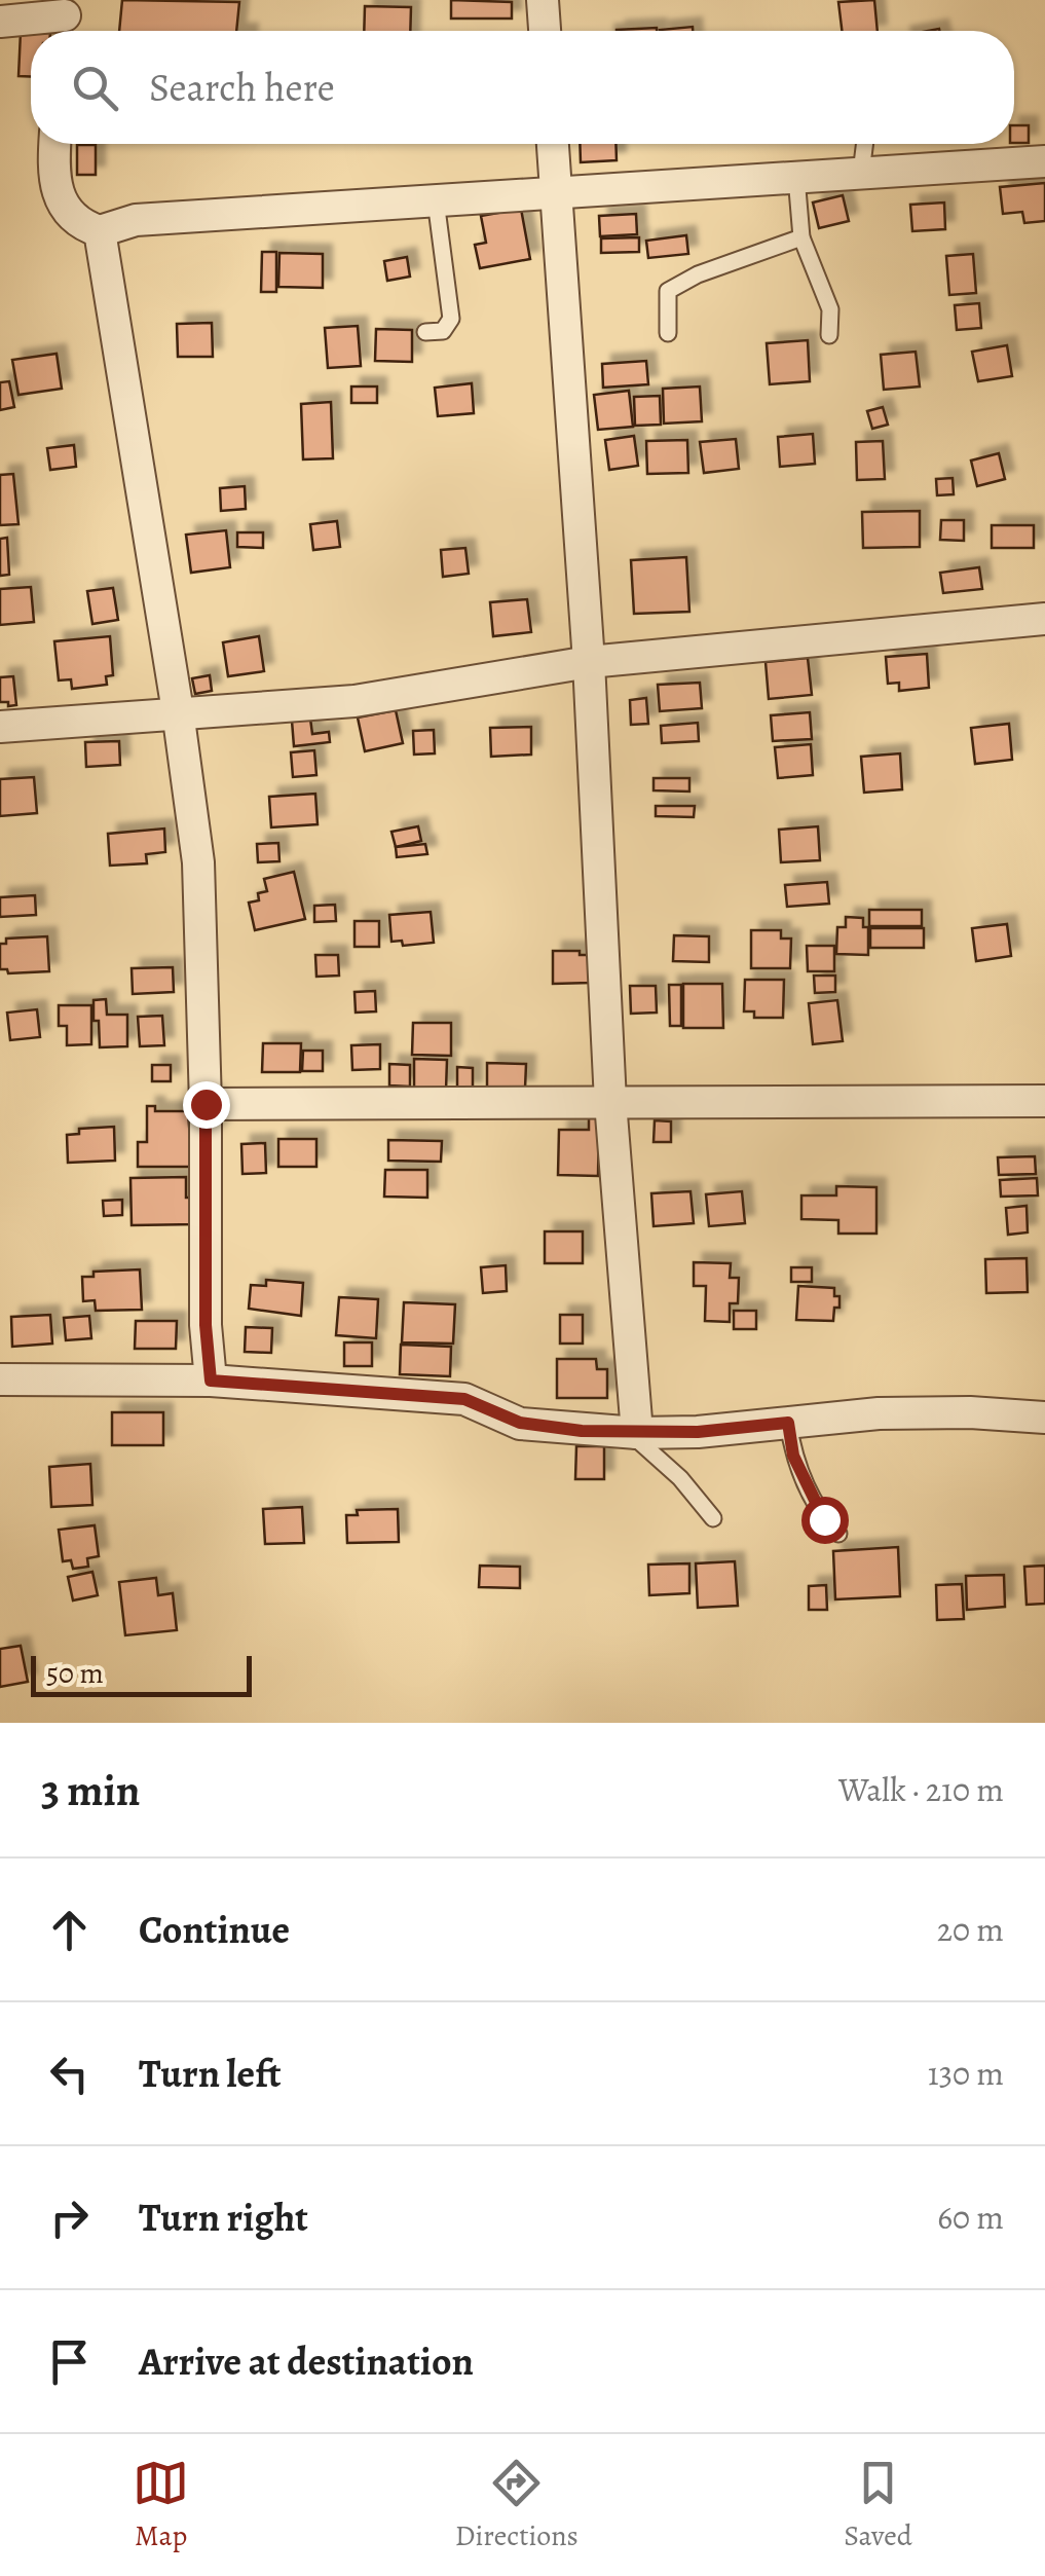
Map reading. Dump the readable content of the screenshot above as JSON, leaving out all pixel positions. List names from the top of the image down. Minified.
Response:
{"scale_bar":"50 m","page":{"search":"Search here","scale":"50 m","heading":["3 min","Walk · 210 m"],"list":[["Continue","20 m"],["Turn left","130 m"],["Turn right","60 m"],"Arrive at destination"],"nav":["Map","Directions","Saved"]}}
